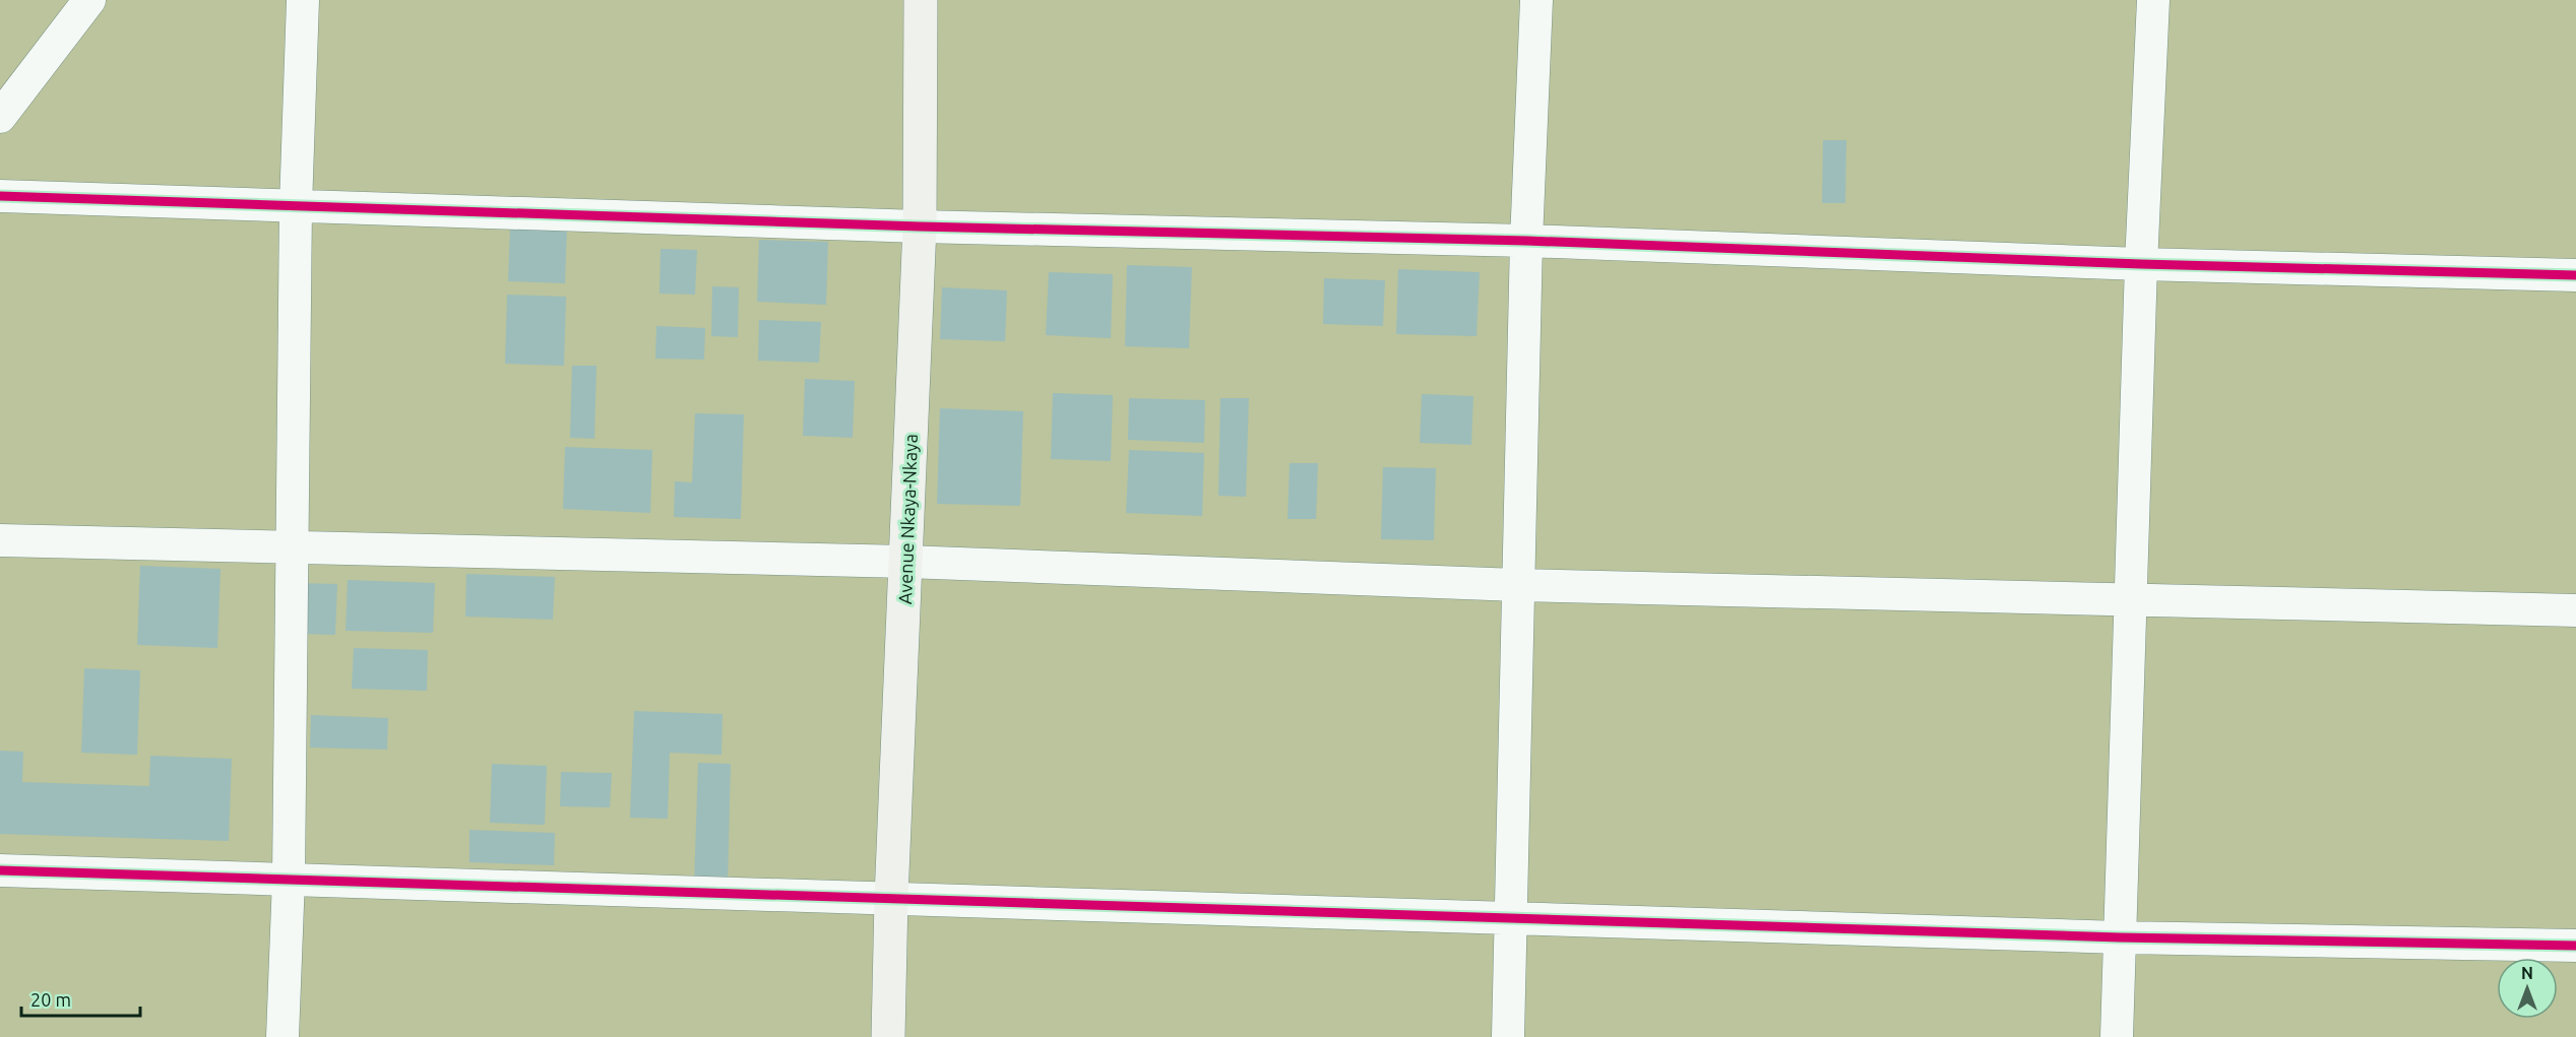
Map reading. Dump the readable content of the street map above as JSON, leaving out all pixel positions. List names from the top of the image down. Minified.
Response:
{"streets":{"street":["Avenue Nkaya-Nkaya"]},"scale_bar":"20 m","north":"top"}
